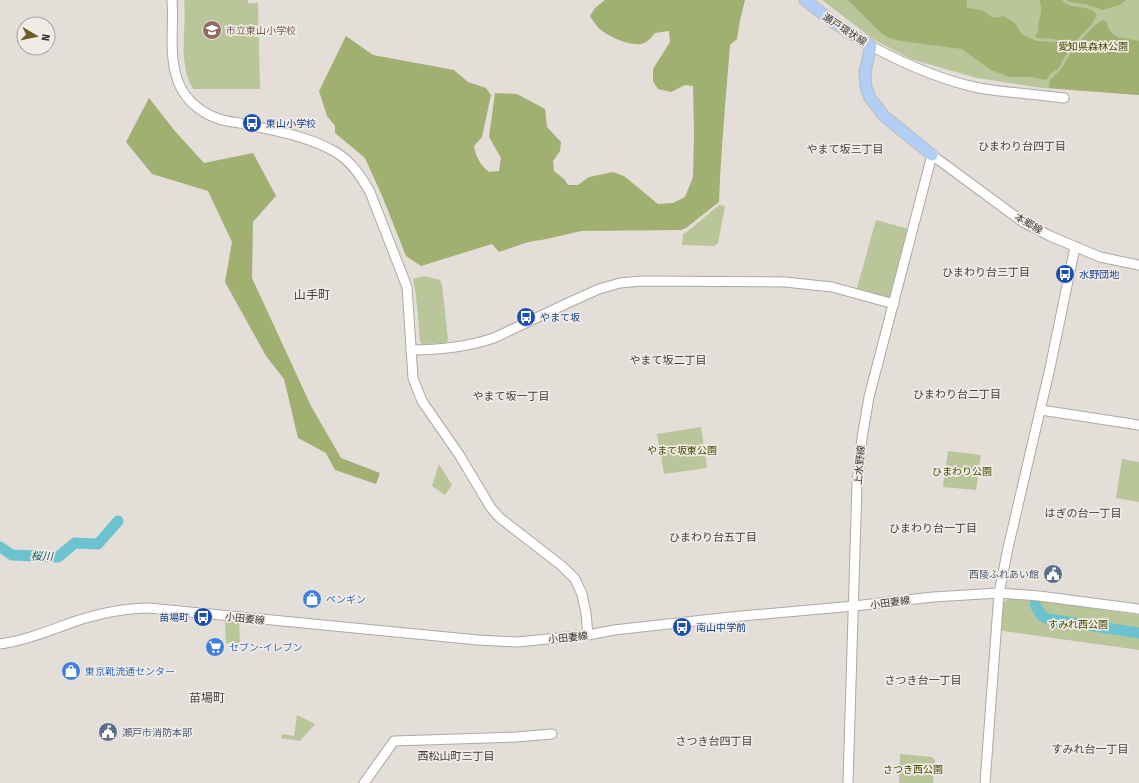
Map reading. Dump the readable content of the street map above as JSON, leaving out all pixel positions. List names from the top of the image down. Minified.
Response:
{"streets":{"main road":["瀬戸環状線"],"street":["本郷線","上水野線","小田妻線"]},"crossings":[["瀬戸環状線","本郷線"],["瀬戸環状線","上水野線"],["本郷線","上水野線"],["上水野線","小田妻線"]],"districts":["ひまわり台四丁目","やまて坂三丁目","ひまわり台三丁目","山手町","やまて坂二丁目","ひまわり台二丁目","やまて坂一丁目","はぎの台一丁目","ひまわり台一丁目","ひまわり台五丁目","さつき台一丁目","苗場町","さつき台四丁目","すみれ台一丁目","西松山町三丁目"],"water":["桜川"],"parks":["愛知県森林公園","やまて坂東公園","ひまわり公園","すみれ西公園","さつき西公園"],"places":{"school or university":["市立東山小学校"],"bus stop":["東山小学校","水野団地","やまて坂","苗場町","南山中学前"],"public building":["西陵ふれあい館","瀬戸市消防本部"],"shop":["ペンギン","東京靴流通センター"],"supermarket":["セブン-イレブン"]},"north":"right"}
